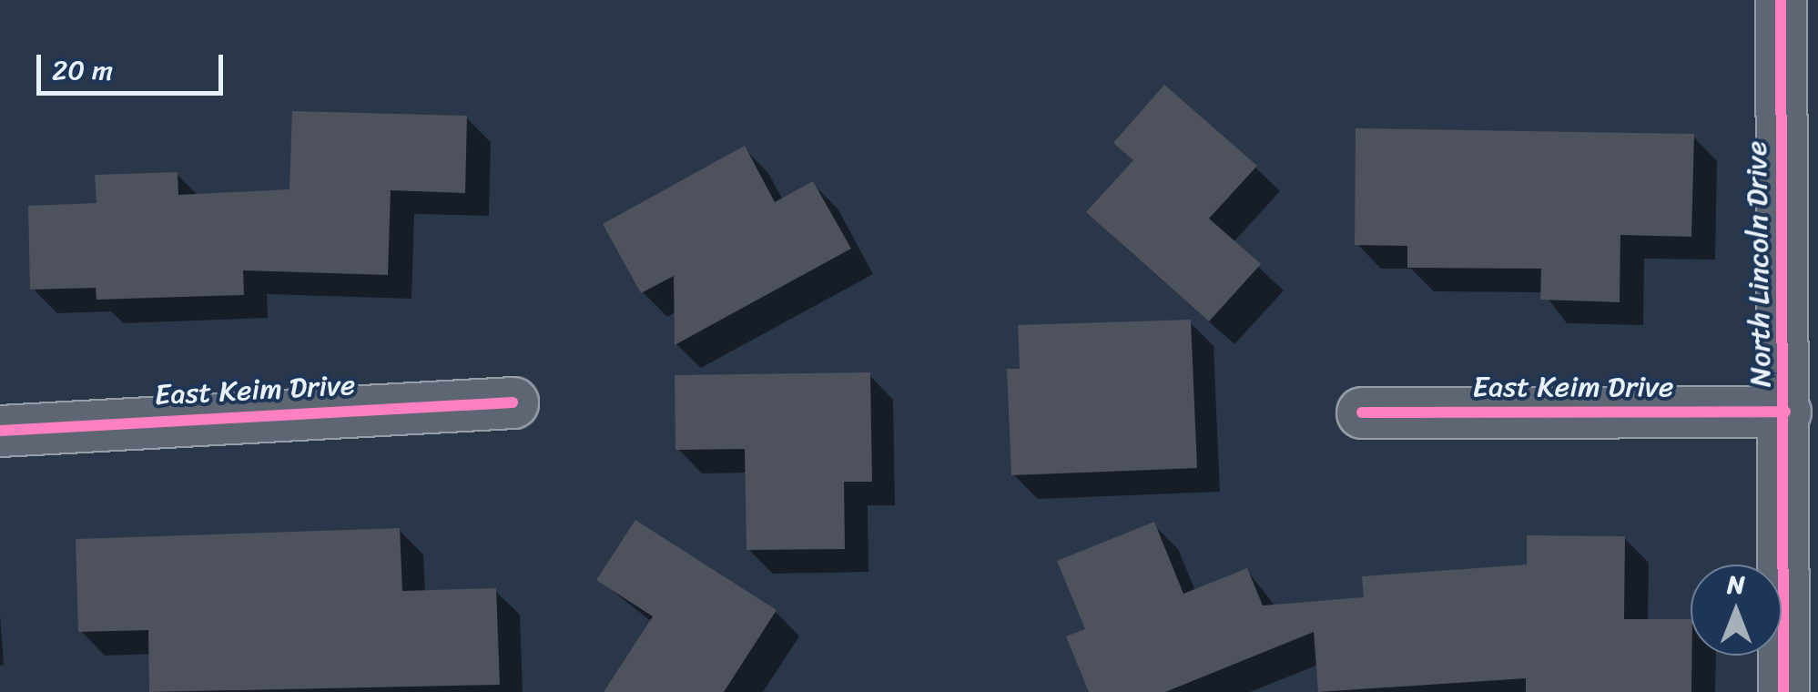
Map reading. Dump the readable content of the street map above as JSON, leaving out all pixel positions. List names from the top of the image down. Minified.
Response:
{"streets":{"street":["North Lincoln Drive","East Keim Drive"]},"crossings":[["North Lincoln Drive","East Keim Drive"]],"scale_bar":"20 m","north":"top"}
